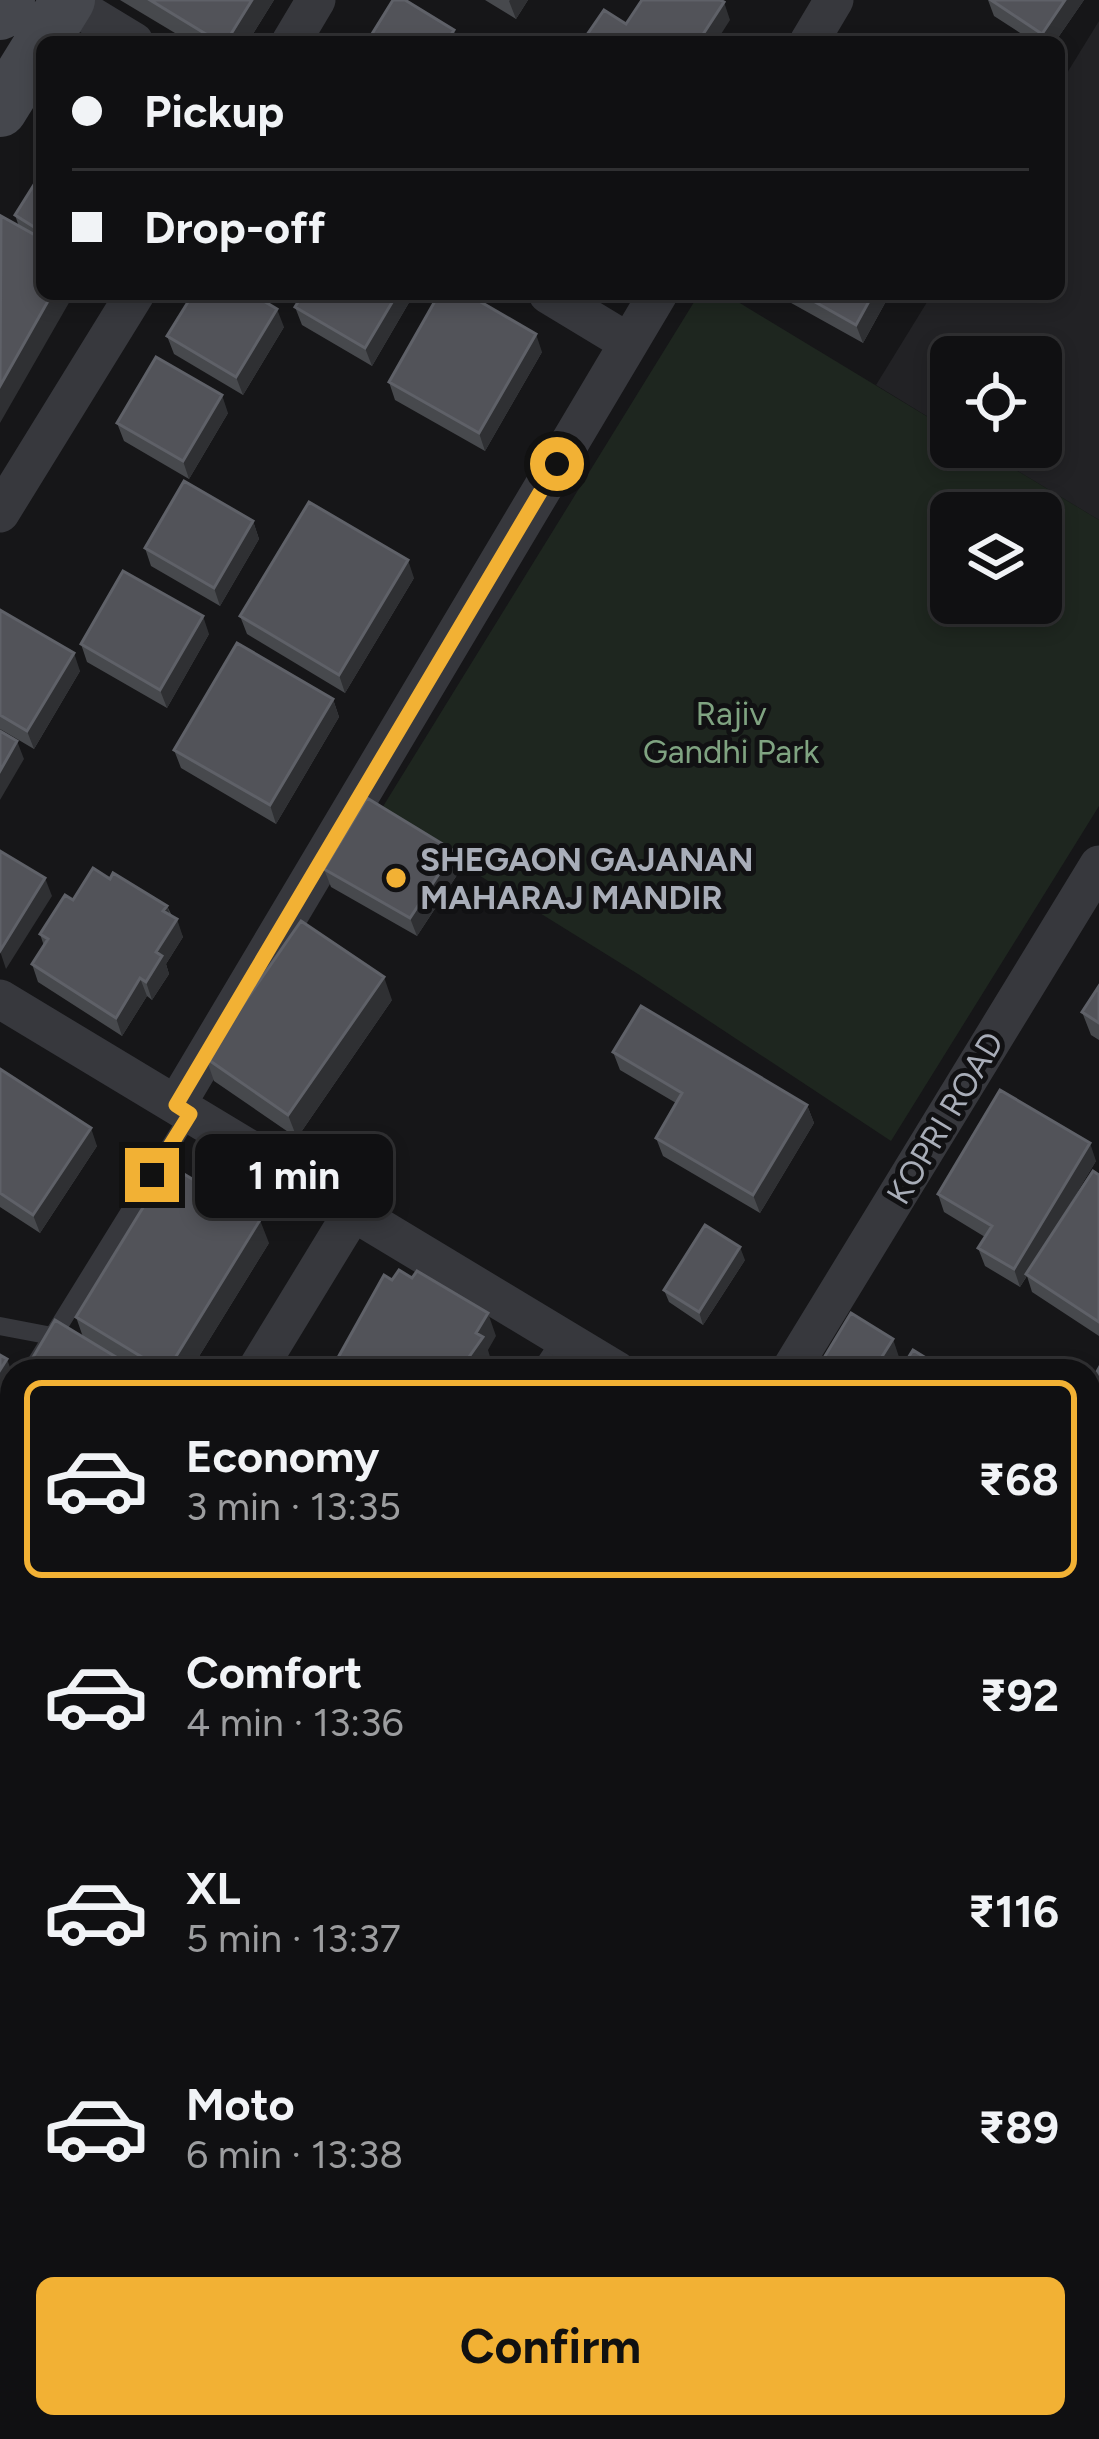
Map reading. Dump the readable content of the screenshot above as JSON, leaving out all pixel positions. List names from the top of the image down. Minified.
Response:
{"streets":{"street":["KOPRI ROAD"]},"parks":["Rajiv Gandhi Park"],"places":["SHEGAON GAJANAN MAHARAJ MANDIR"],"page":{"banner":["Pickup","Drop-off"],"bubble":"1 min","list":[{"name":"Economy","note":"3 min · 13:35","value":"₹68"},{"name":"Comfort","note":"4 min · 13:36","value":"₹92"},{"name":"XL","note":"5 min · 13:37","value":"₹116"},{"name":"Moto","note":"6 min · 13:38","value":"₹89"}],"buttons":"Confirm"}}
